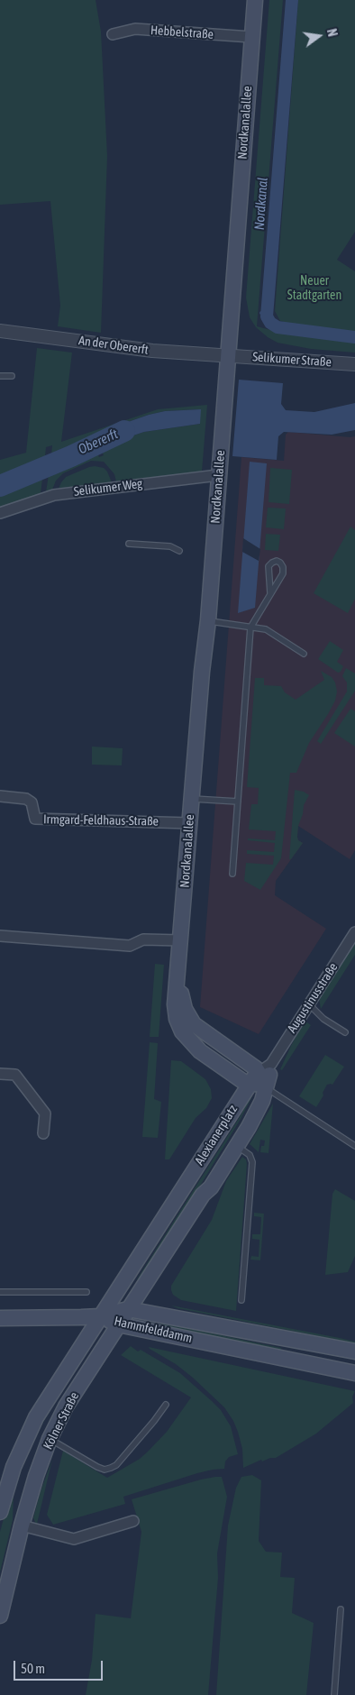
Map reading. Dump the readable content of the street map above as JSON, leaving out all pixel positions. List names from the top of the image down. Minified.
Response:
{"streets":{"main road":["Nordkanalallee","Alexianerplatz","Hammfelddamm","Kölner Straße"],"street":["Hebbelstraße","An der Obererft","Selikumer Straße","Selikumer Weg","Irmgard-Feldhaus-Straße","Augustinusstraße"]},"crossings":[["Hebbelstraße","Nordkanalallee"],["Nordkanalallee","An der Obererft"],["Nordkanalallee","Selikumer Straße"],["Nordkanalallee","Selikumer Weg"],["Nordkanalallee","Irmgard-Feldhaus-Straße"],["Nordkanalallee","Augustinusstraße"],["Nordkanalallee","Alexianerplatz"],["An der Obererft","Selikumer Straße"],["Augustinusstraße","Alexianerplatz"],["Alexianerplatz","Hammfelddamm"],["Alexianerplatz","Kölner Straße"],["Hammfelddamm","Kölner Straße"]],"water":["Nordkanal","Obererft"],"parks":["Neuer Stadtgarten"],"scale_bar":"50 m","north":"right"}
